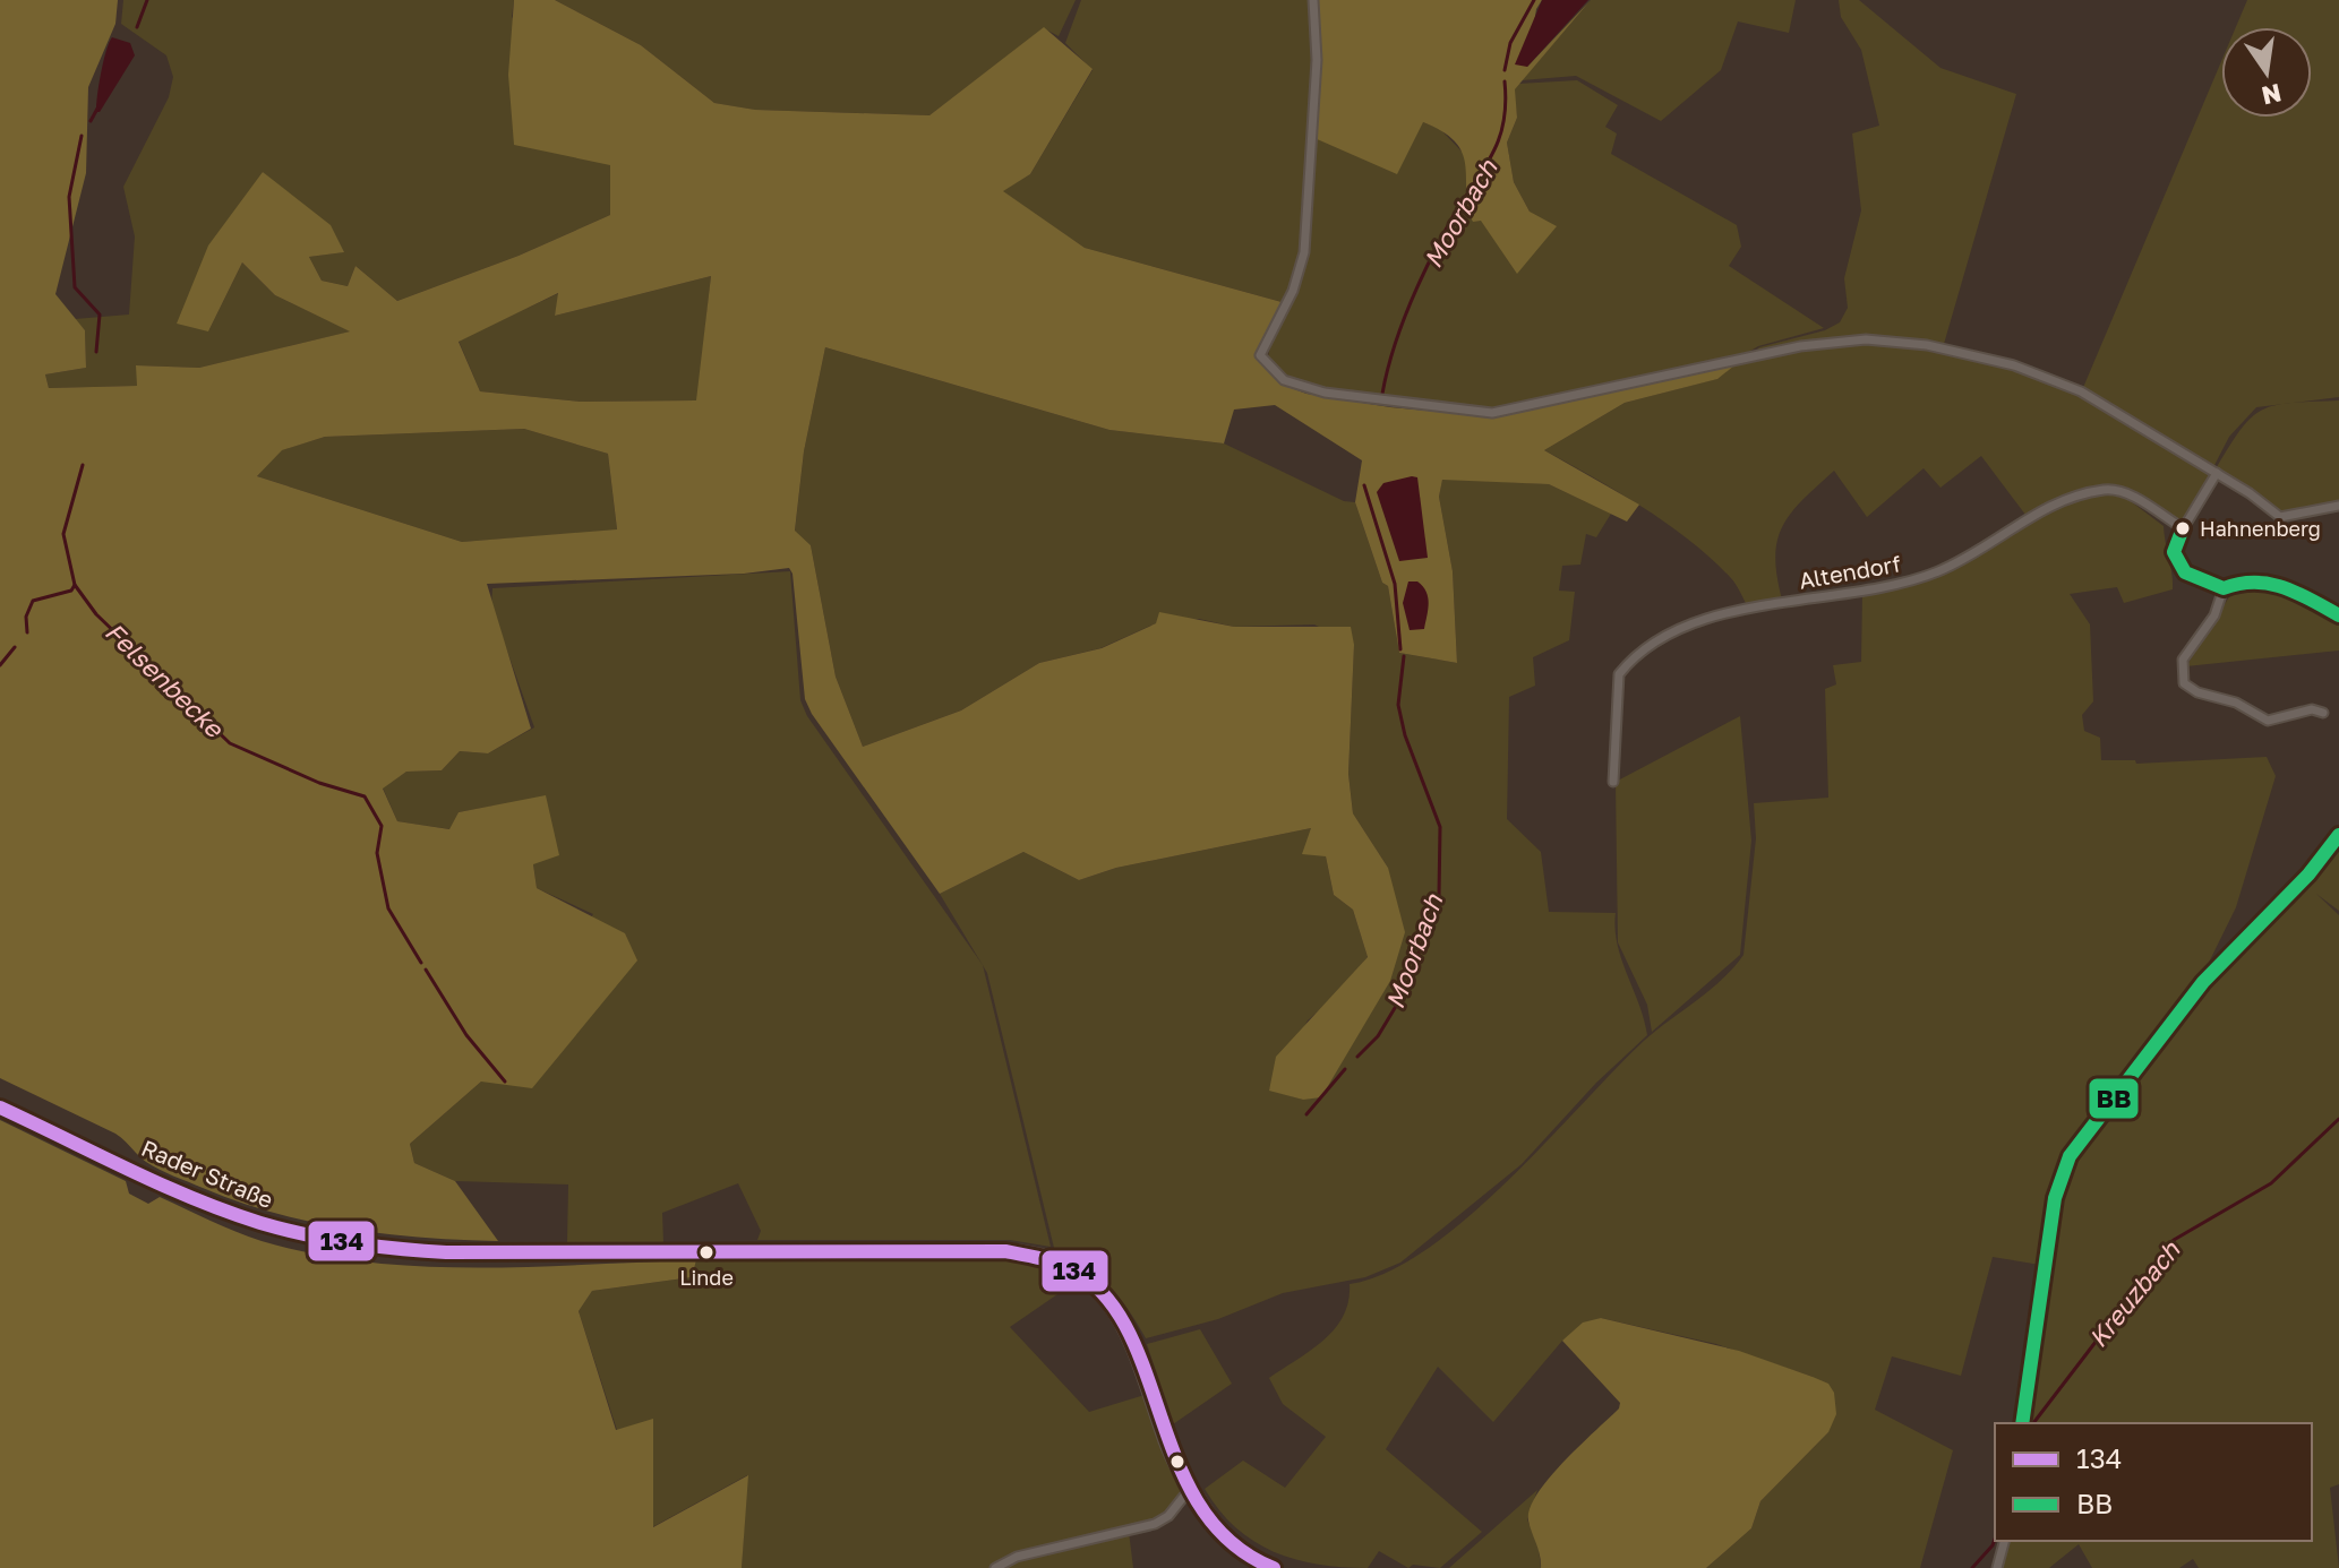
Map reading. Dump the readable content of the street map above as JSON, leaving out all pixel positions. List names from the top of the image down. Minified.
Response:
{"streets":{"main road":["Rader Straße"],"street":["Altendorf"]},"water":["Moorbach","Felsenbecke","Kreuzbach"],"places":["Hahnenberg","Linde"],"lines":["transit line BB","transit line 134"],"legend":["134","BB"],"north":"bottom"}
